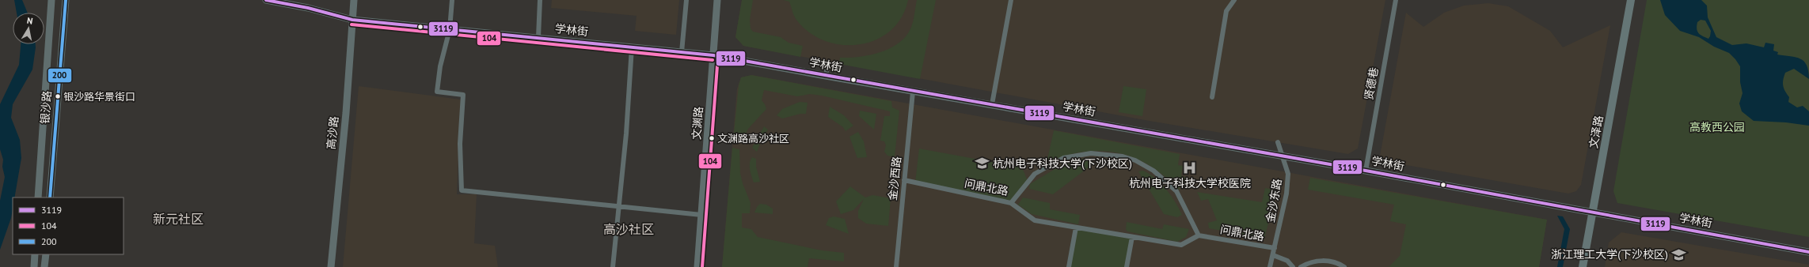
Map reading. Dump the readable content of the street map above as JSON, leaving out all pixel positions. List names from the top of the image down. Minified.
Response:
{"streets":{"main road":["学林街","银沙路","文渊路","文泽路","高沙路"],"street":["贤德巷","金沙西路","问鼎北路","金沙东路"]},"crossings":[["学林街","贤德巷"],["学林街","文渊路"],["学林街","文泽路"],["学林街","高沙路"],["学林街","金沙西路"],["学林街","金沙东路"],["金沙西路","问鼎北路"],["问鼎北路","金沙东路"]],"districts":["新元社区","高沙社区"],"parks":["高教西公园"],"places":{"other":["银沙路华景街口","文渊路高沙社区"],"school or university":["杭州电子科技大学(下沙校区)","浙江理工大学(下沙校区)"],"hospital":["杭州电子科技大学校医院"]},"lines":["transit line 3119","transit line 200","transit line 104"],"legend":["3119","104","200"],"north":"top"}
